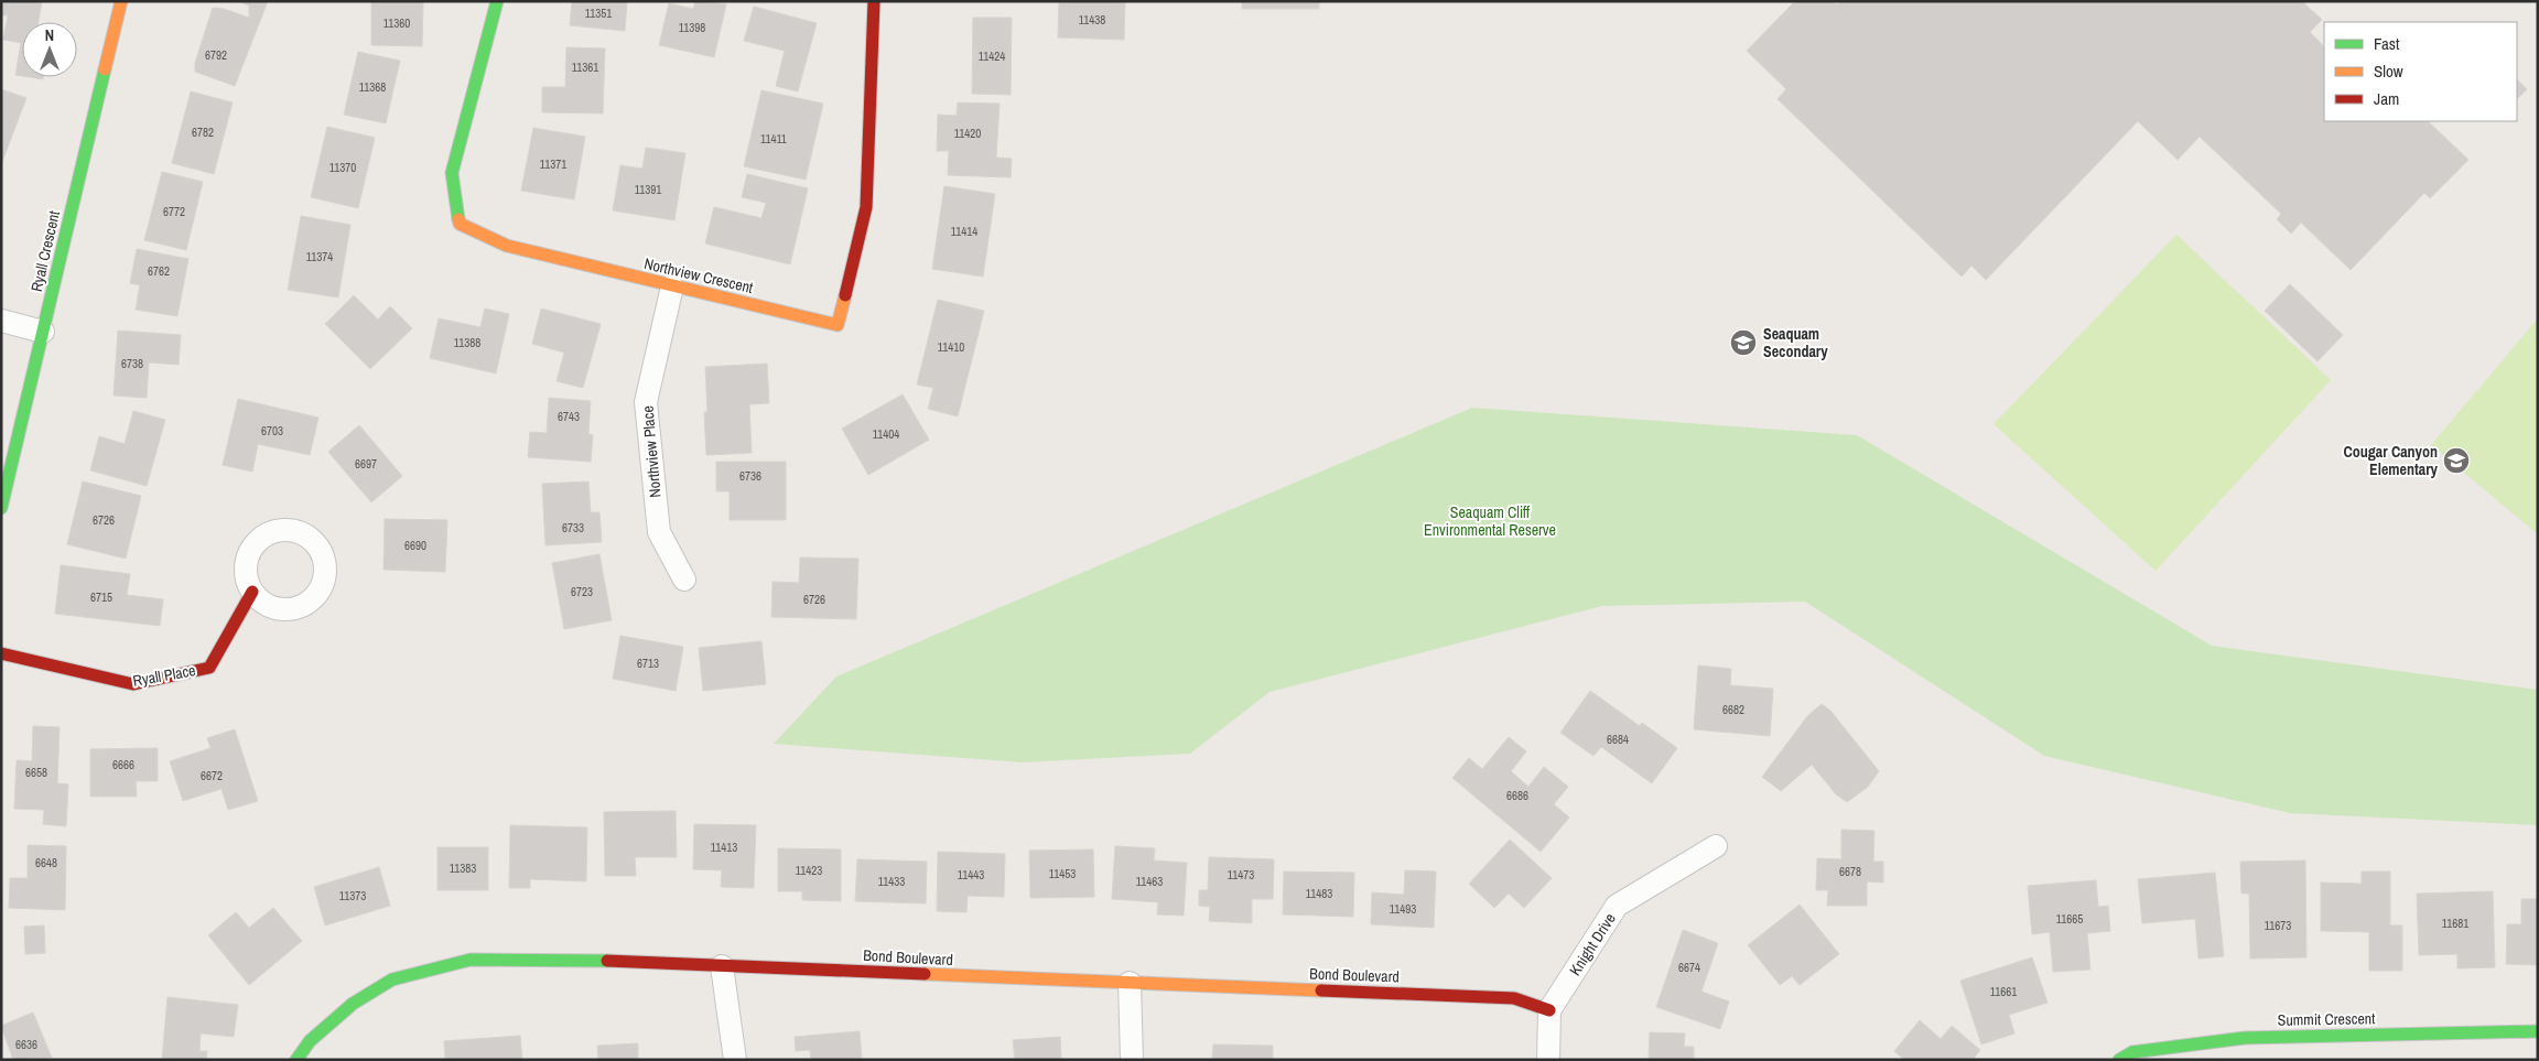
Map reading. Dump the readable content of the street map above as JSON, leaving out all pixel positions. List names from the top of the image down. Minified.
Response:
{"streets":{"street":["Ryall Crescent","Northview Crescent","Northview Place","Ryall Place","Knight Drive","Bond Boulevard","Summit Crescent"]},"crossings":[["Northview Crescent","Northview Place"],["Knight Drive","Bond Boulevard"]],"parks":["Seaquam Cliff Environmental Reserve"],"places":{"school or university":["Seaquam Secondary","Cougar Canyon Elementary"]},"house_numbers":["11351","11438","11360","11398","6792","11424","11361","11368","6782","11420","11411","11371","11370","11391","6772","11414","11374","6762","11388","11410","6738","6743","6703","11404","6697","6736","6726","6733","6690","6723","6715","6726","6713","6682","6684","6666","6658","6672","6686","11413","6648","11383","11423","6678","11453","11443","11473","11433","11463","11483","11373","11493","11665","11681","11673","6674","11661","6636"],"legend":["Fast","Slow","Jam"],"north":"top"}
